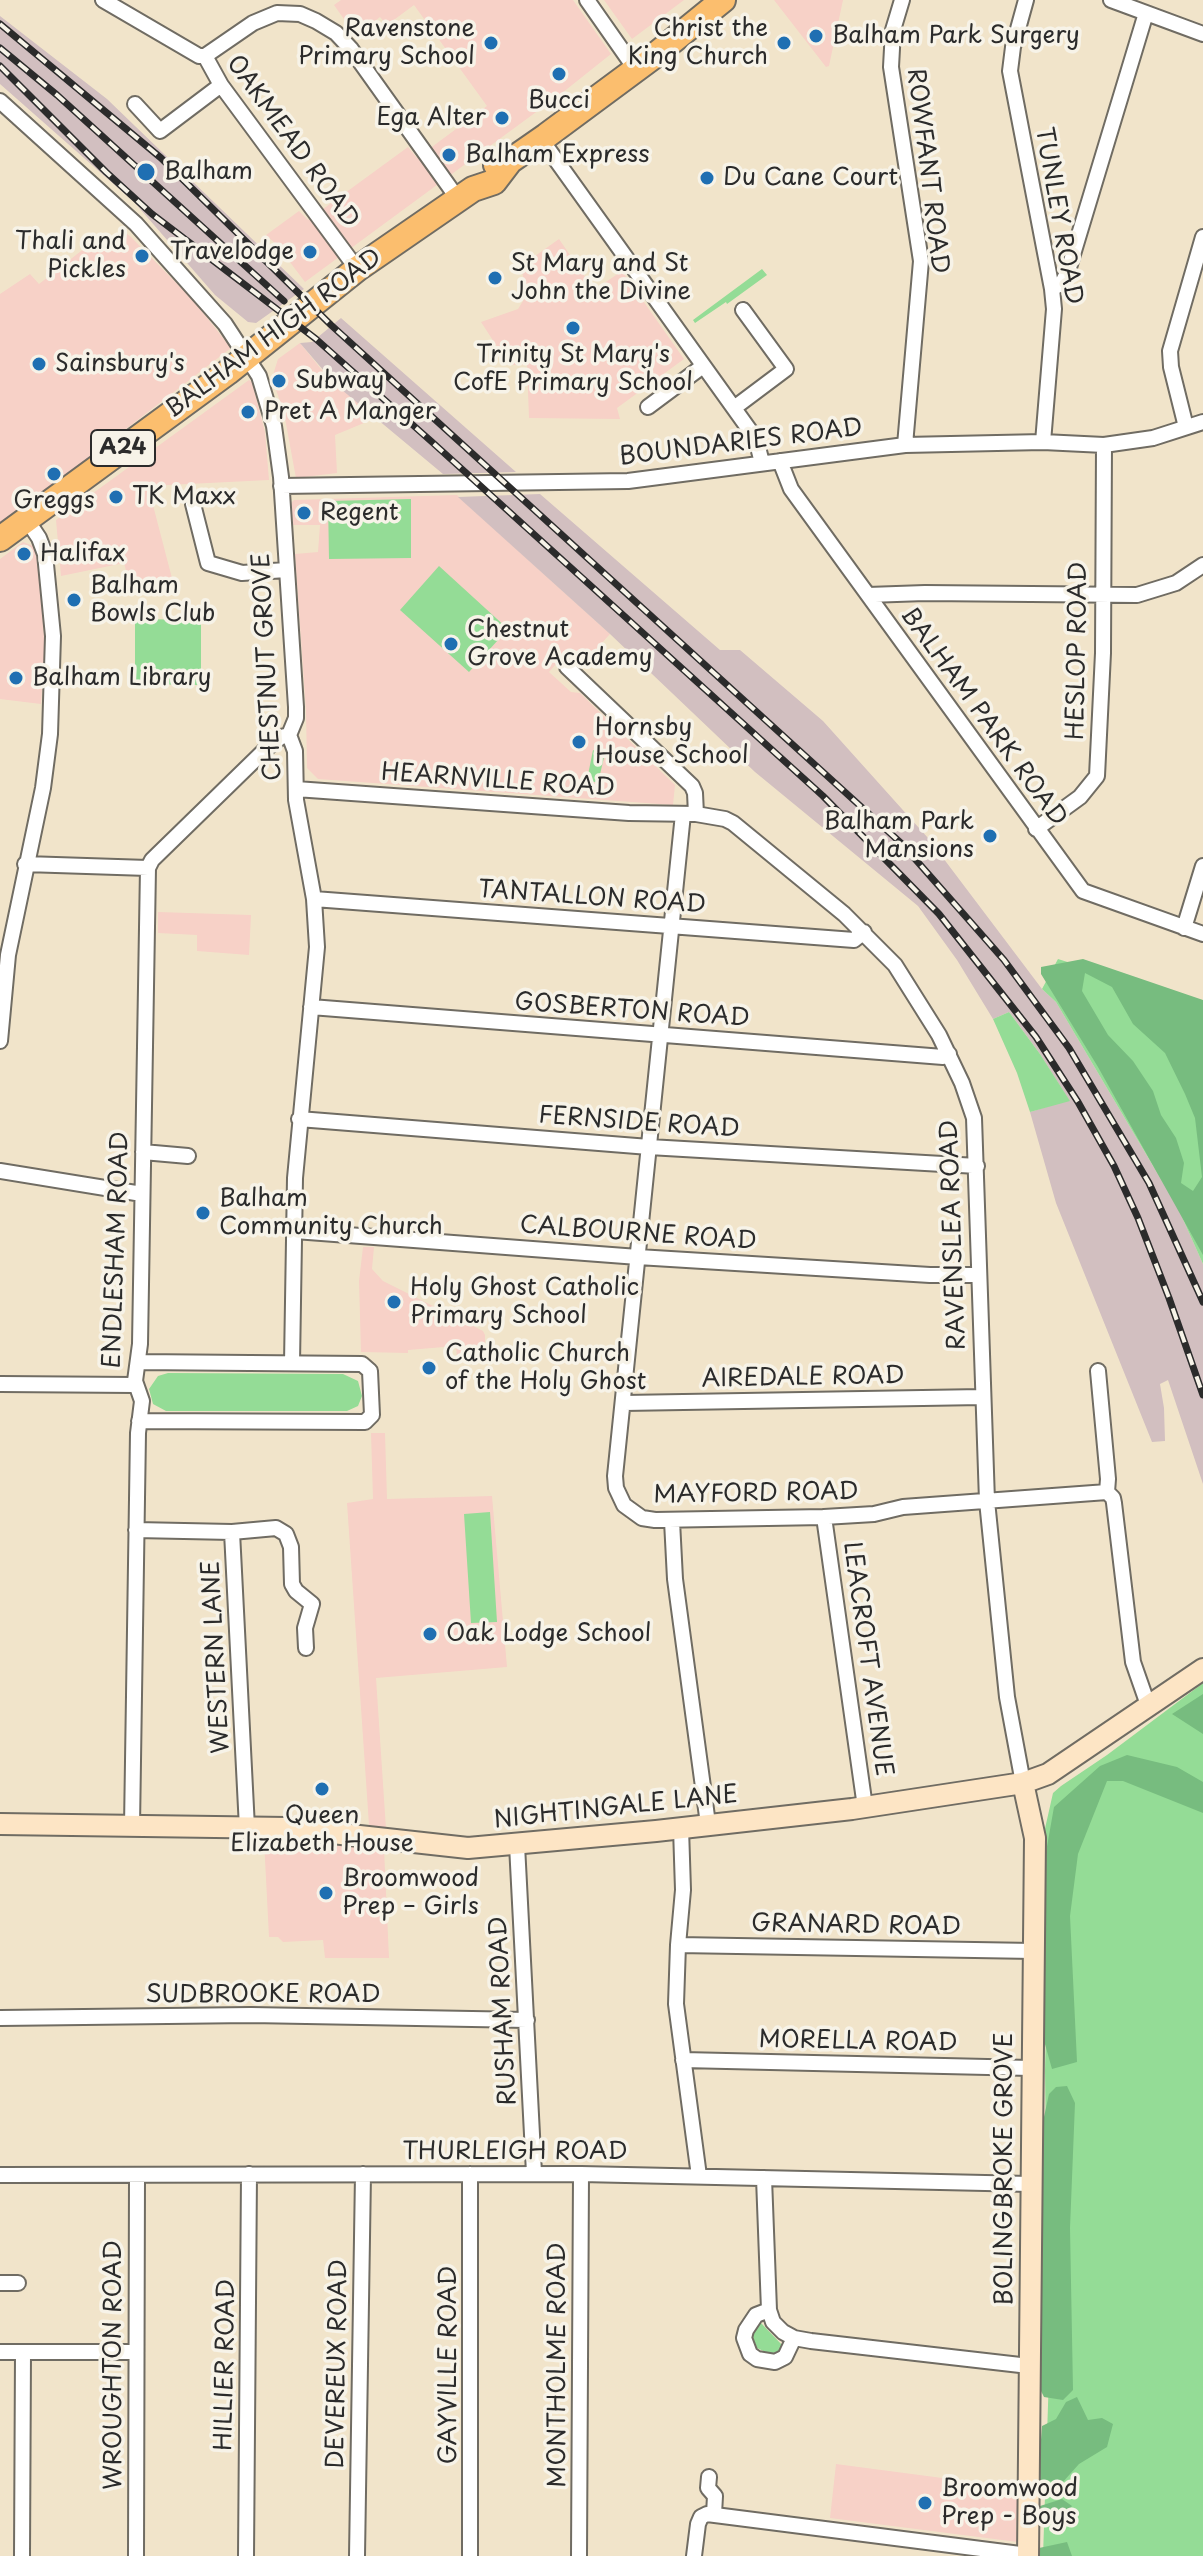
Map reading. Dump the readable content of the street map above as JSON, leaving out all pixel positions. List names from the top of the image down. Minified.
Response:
{"streets":{"highway":["BALHAM HIGH ROAD","A24"],"main road":["NIGHTINGALE LANE","BOLINGBROKE GROVE"],"street":["OAKMEAD ROAD","ROWFANT ROAD","TUNLEY ROAD","BOUNDARIES ROAD","HESLOP ROAD","CHESTNUT GROVE","BALHAM PARK ROAD","HEARNVILLE ROAD","TANTALLON ROAD","GOSBERTON ROAD","FERNSIDE ROAD","CALBOURNE ROAD","RAVENSLEA ROAD","ENDLESHAM ROAD","AIREDALE ROAD","MAYFORD ROAD","WESTERN LANE","LEACROFT AVENUE","GRANARD ROAD","SUDBROOKE ROAD","RUSHAM ROAD","MORELLA ROAD","THURLEIGH ROAD","DEVEREUX ROAD","WROUGHTON ROAD","HILLIER ROAD","GAYVILLE ROAD","MONTHOLME ROAD"]},"crossings":[["OAKMEAD ROAD","BALHAM HIGH ROAD"],["ROWFANT ROAD","BOUNDARIES ROAD"],["TUNLEY ROAD","BOUNDARIES ROAD"],["BALHAM HIGH ROAD","CHESTNUT GROVE"],["BOUNDARIES ROAD","HESLOP ROAD"],["BOUNDARIES ROAD","CHESTNUT GROVE"],["BOUNDARIES ROAD","BALHAM PARK ROAD"],["HESLOP ROAD","BALHAM PARK ROAD"],["CHESTNUT GROVE","HEARNVILLE ROAD"],["CHESTNUT GROVE","TANTALLON ROAD"],["CHESTNUT GROVE","GOSBERTON ROAD"],["CHESTNUT GROVE","FERNSIDE ROAD"],["CHESTNUT GROVE","CALBOURNE ROAD"],["HEARNVILLE ROAD","RAVENSLEA ROAD"],["HEARNVILLE ROAD","MAYFORD ROAD"],["TANTALLON ROAD","RAVENSLEA ROAD"],["TANTALLON ROAD","MAYFORD ROAD"],["GOSBERTON ROAD","RAVENSLEA ROAD"],["GOSBERTON ROAD","MAYFORD ROAD"],["FERNSIDE ROAD","RAVENSLEA ROAD"],["FERNSIDE ROAD","MAYFORD ROAD"],["CALBOURNE ROAD","RAVENSLEA ROAD"],["CALBOURNE ROAD","MAYFORD ROAD"],["RAVENSLEA ROAD","AIREDALE ROAD"],["RAVENSLEA ROAD","MAYFORD ROAD"],["RAVENSLEA ROAD","NIGHTINGALE LANE"],["RAVENSLEA ROAD","BOLINGBROKE GROVE"],["ENDLESHAM ROAD","WESTERN LANE"],["ENDLESHAM ROAD","NIGHTINGALE LANE"],["AIREDALE ROAD","MAYFORD ROAD"],["MAYFORD ROAD","LEACROFT AVENUE"],["WESTERN LANE","NIGHTINGALE LANE"],["LEACROFT AVENUE","NIGHTINGALE LANE"],["NIGHTINGALE LANE","RUSHAM ROAD"],["NIGHTINGALE LANE","BOLINGBROKE GROVE"],["GRANARD ROAD","BOLINGBROKE GROVE"],["SUDBROOKE ROAD","RUSHAM ROAD"],["RUSHAM ROAD","THURLEIGH ROAD"],["MORELLA ROAD","BOLINGBROKE GROVE"],["THURLEIGH ROAD","BOLINGBROKE GROVE"],["THURLEIGH ROAD","DEVEREUX ROAD"],["THURLEIGH ROAD","WROUGHTON ROAD"],["THURLEIGH ROAD","HILLIER ROAD"],["THURLEIGH ROAD","GAYVILLE ROAD"],["THURLEIGH ROAD","MONTHOLME ROAD"]],"places":["Balham Park Surgery","Ravenstone Primary School","Christ the King Church","Bucci","Ega Alter","Balham Express","Balham","Du Cane Court","Travelodge","Thali and Pickles","St Mary and St John the Divine","Trinity St Mary's CofE Primary School","Sainsbury's","Subway","Pret A Manger","Greggs","TK Maxx","Regent","Halifax","Balham Bowls Club","Chestnut Grove Academy","Balham Library","Hornsby House School","Balham Park Mansions","Balham Community Church","Holy Ghost Catholic Primary School","Catholic Church of the Holy Ghost","Oak Lodge School","Queen Elizabeth House","Broomwood Prep – Girls","Broomwood Prep - Boys"]}
